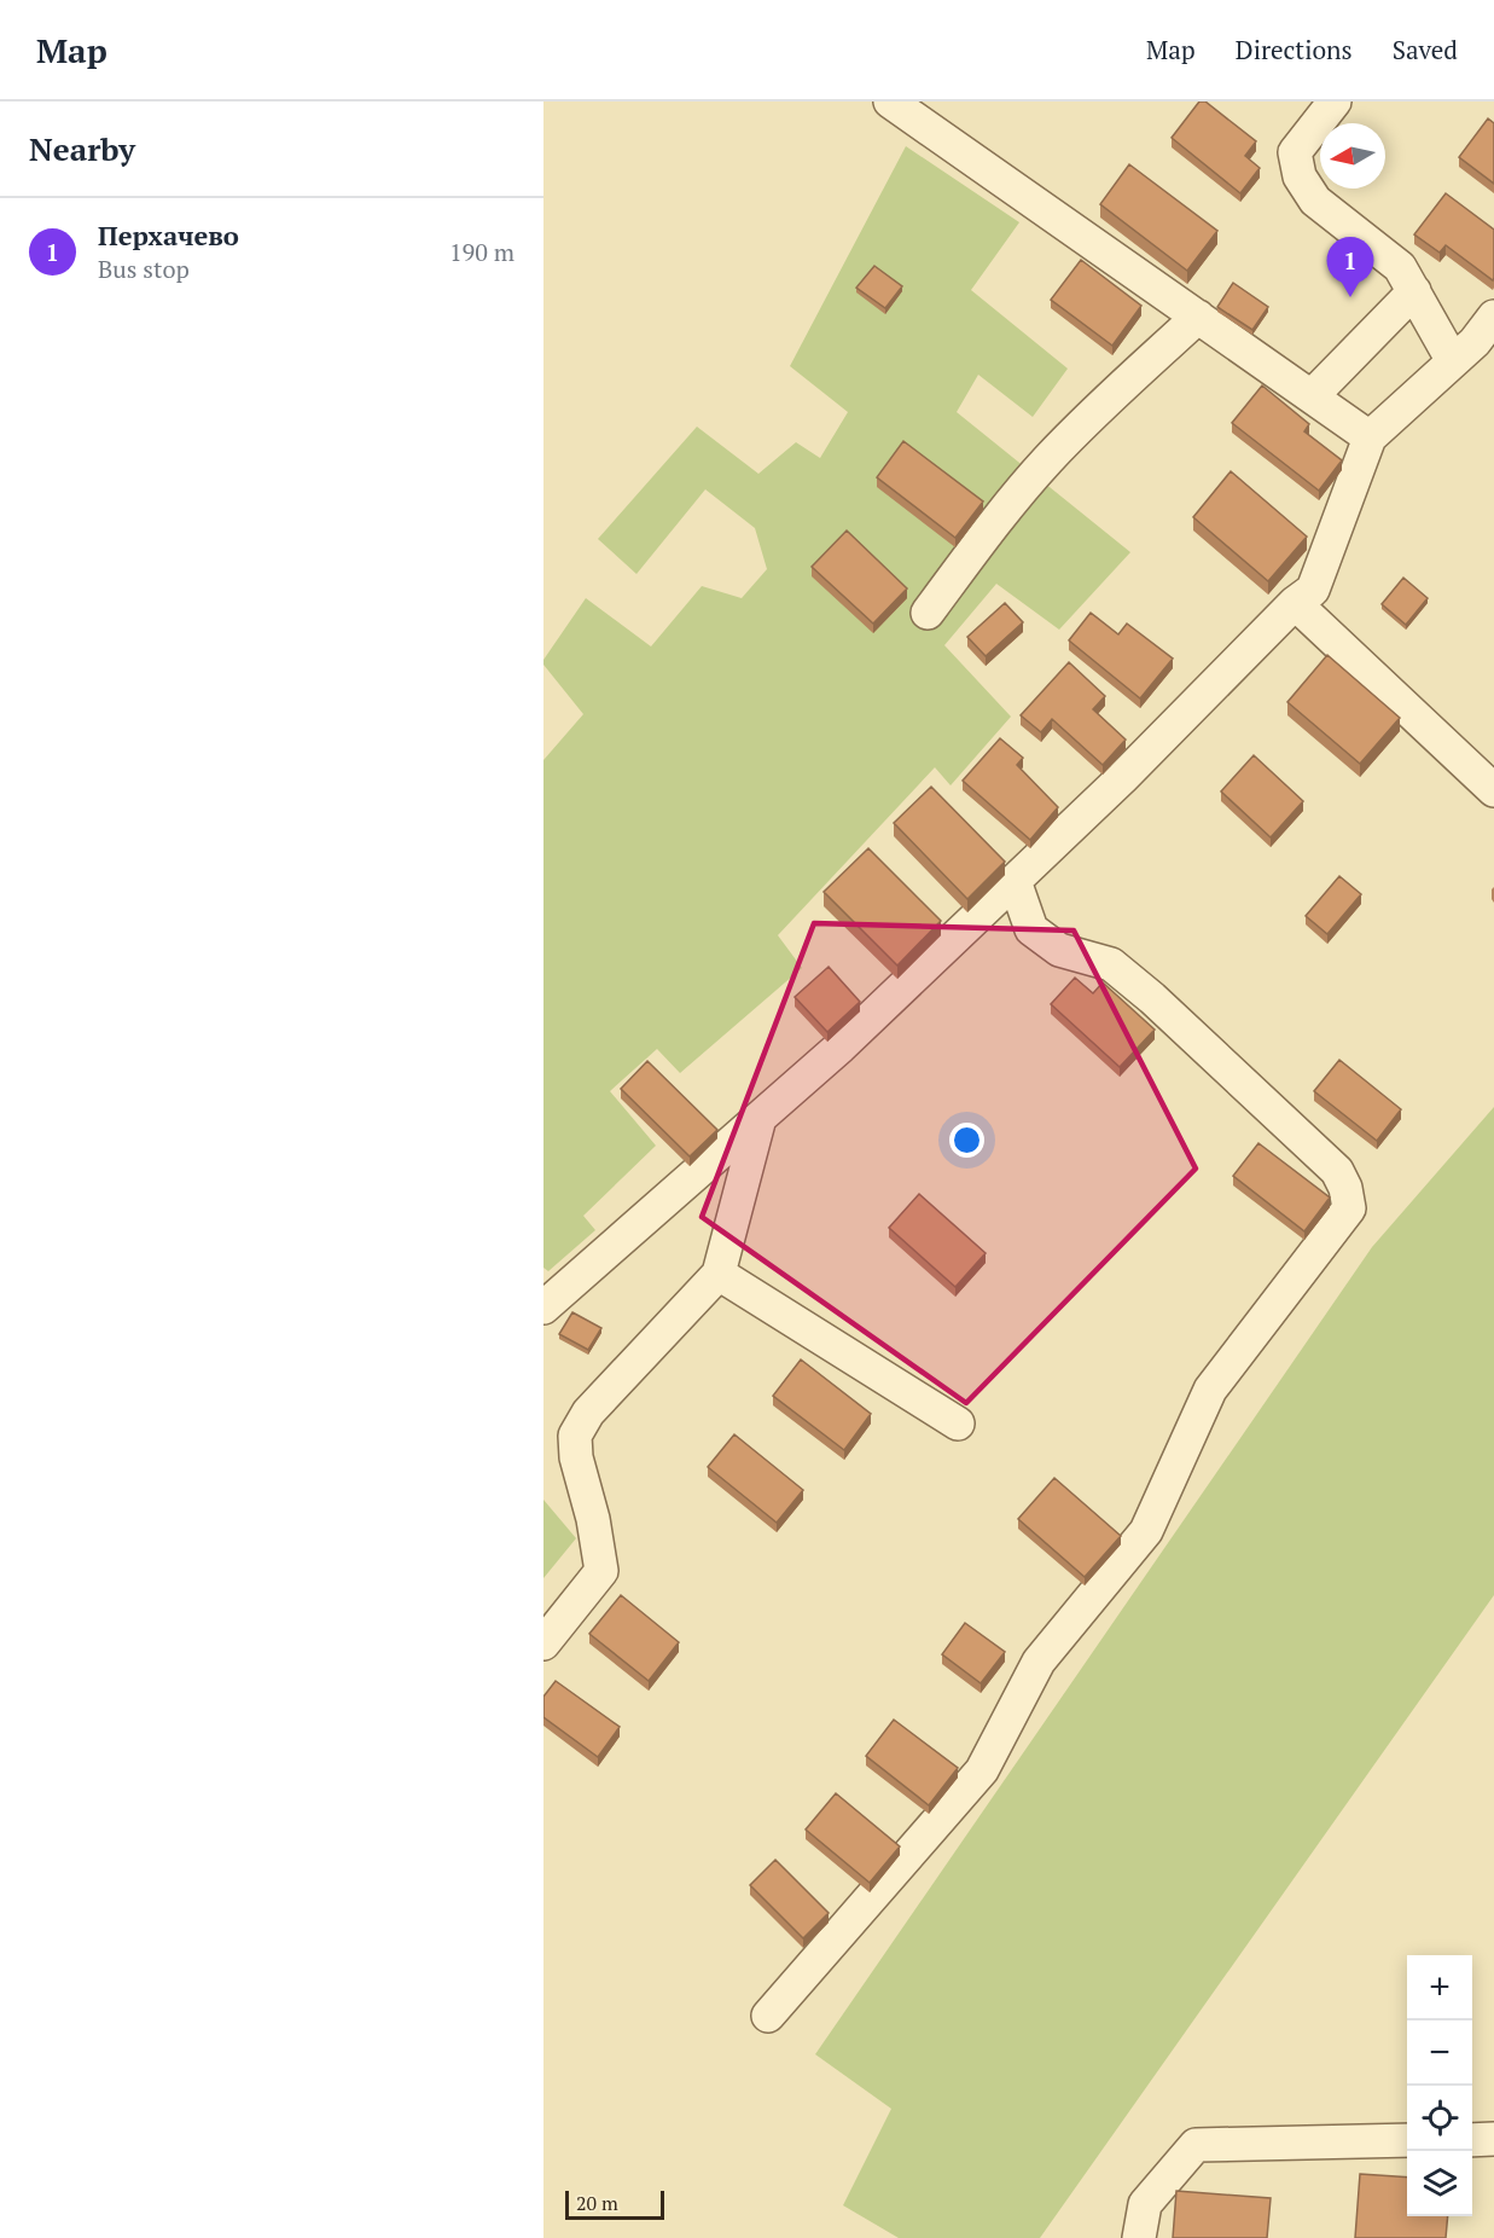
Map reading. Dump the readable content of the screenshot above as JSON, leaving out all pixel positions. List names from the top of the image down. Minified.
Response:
{"scale_bar":"20 m","north":"left","page":{"header":"Map","nav":["Map","Directions","Saved"],"heading":"Nearby","list":[{"mark":"1","name":"Перхачево","note":"Bus stop","value":"190 m"}],"pins":"1","map_buttons":["+","−"],"scale":"20 m"}}
